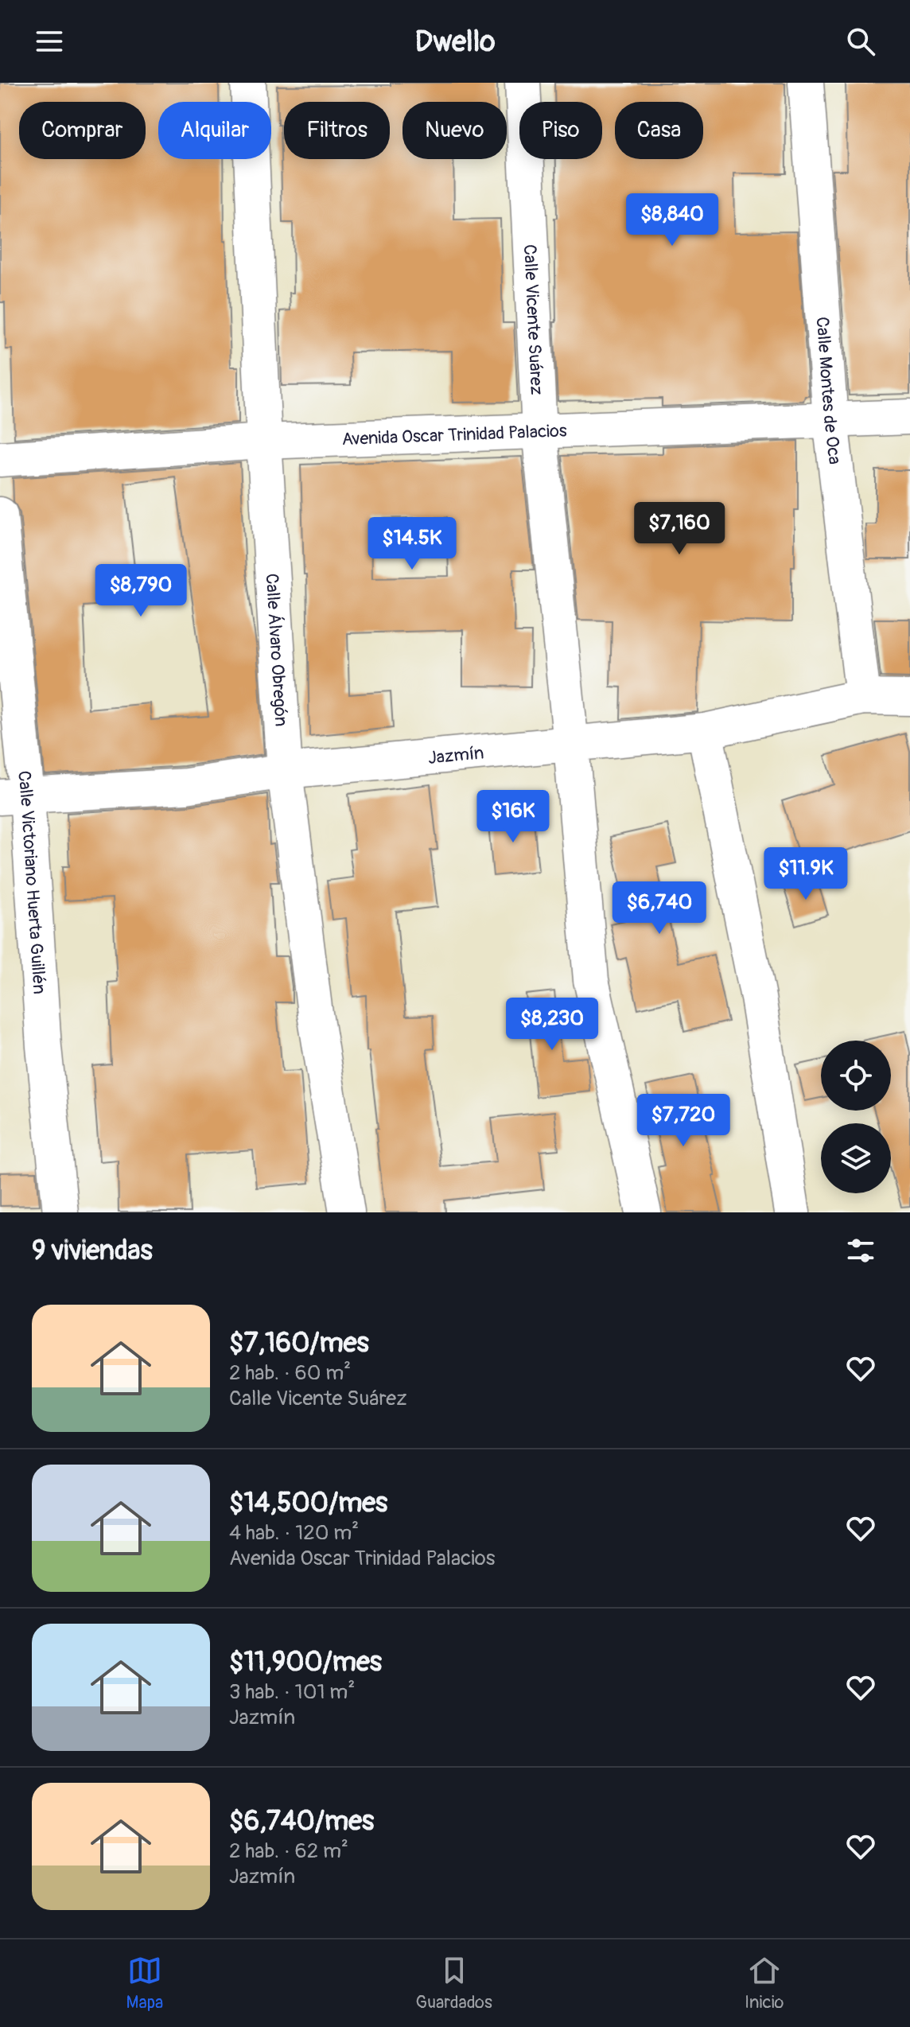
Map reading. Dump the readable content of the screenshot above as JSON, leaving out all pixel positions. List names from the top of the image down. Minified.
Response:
{"streets":{"street":["Calle Vicente Suárez","Calle Montes de Oca","Avenida Oscar Trinidad Palacios","Calle Álvaro Obregón","Jazmín","Calle Victoriano Huerta Guillén"]},"crossings":[["Calle Vicente Suárez","Avenida Oscar Trinidad Palacios"],["Calle Vicente Suárez","Jazmín"],["Calle Montes de Oca","Avenida Oscar Trinidad Palacios"],["Calle Montes de Oca","Jazmín"],["Avenida Oscar Trinidad Palacios","Calle Álvaro Obregón"],["Calle Álvaro Obregón","Jazmín"],["Jazmín","Calle Victoriano Huerta Guillén"]],"page":{"header":"Dwello","chip":["Comprar","Alquilar","Filtros","Nuevo","Piso","Casa"],"price":["$8,840","$7,160","$14.5K","$8,790","$16K","$11.9K","$6,740","$8,230","$7,720"],"heading":"9 viviendas","list":[{"name":"$7,160/mes","note":"2 hab. · 60 m² · Calle Vicente Suárez"},{"name":"$14,500/mes","note":"4 hab. · 120 m² · Avenida Oscar Trinidad Palacios"},{"name":"$11,900/mes","note":"3 hab. · 101 m² · Jazmín"},{"name":"$6,740/mes","note":"2 hab. · 62 m² · Jazmín"}],"tabs":["Mapa","Guardados","Inicio"]}}
